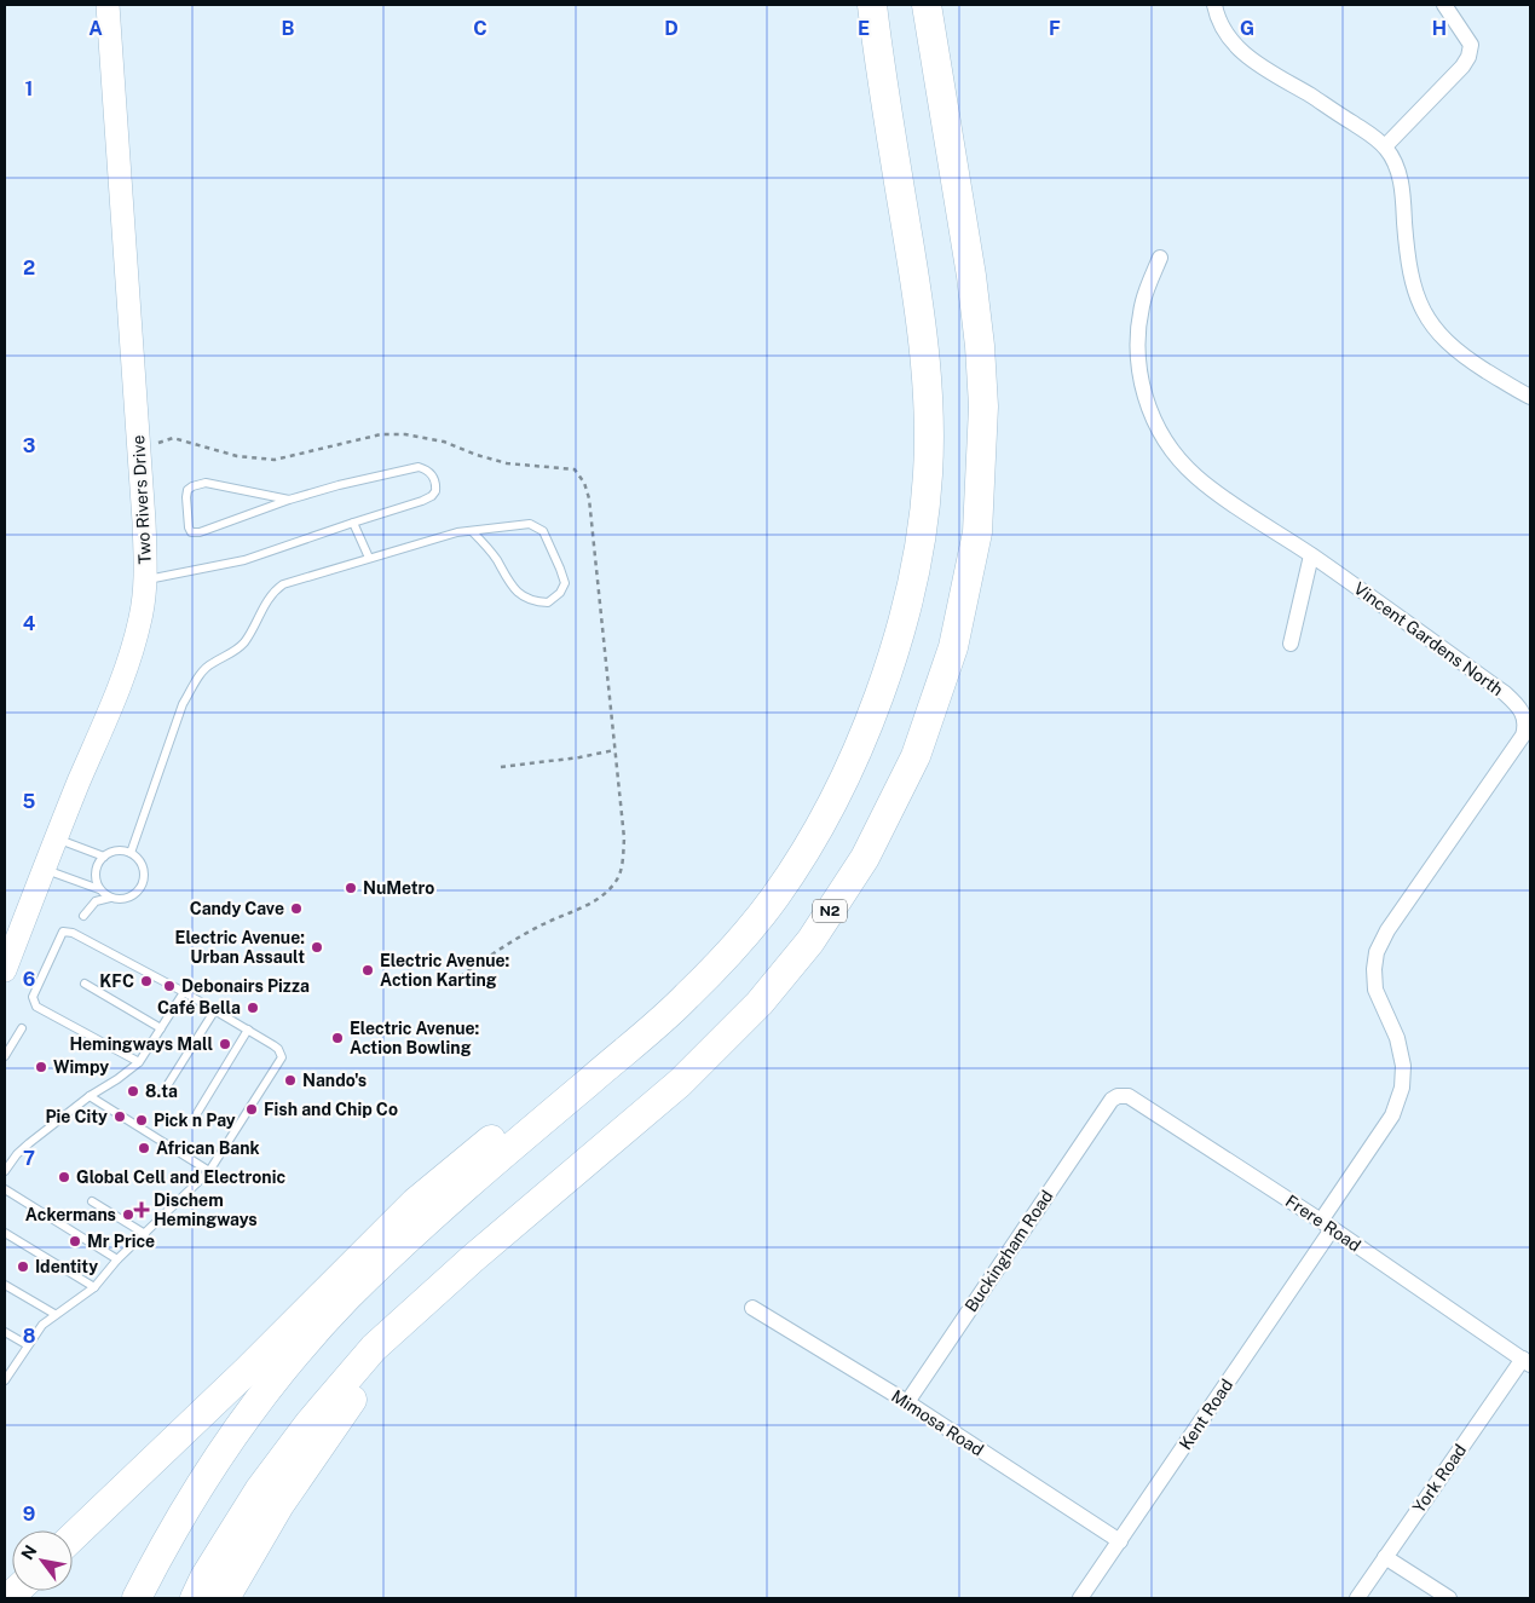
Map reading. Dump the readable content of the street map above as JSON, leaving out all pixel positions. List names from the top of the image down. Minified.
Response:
{"streets":{"highway":["N2"],"main road":["Two Rivers Drive"],"street":["Vincent Gardens North","Frere Road","Buckingham Road","Kent Road","Mimosa Road","York Road"]},"crossings":[["Vincent Gardens North","Frere Road"],["Vincent Gardens North","Kent Road"],["Frere Road","Buckingham Road"],["Frere Road","Kent Road"],["Frere Road","York Road"],["Buckingham Road","Mimosa Road"],["Kent Road","Mimosa Road"]],"places":{"other":["NuMetro","Candy Cave","Electric Avenue: Urban Assault","Electric Avenue: Action Karting","KFC","Debonairs Pizza","Café Bella","Electric Avenue: Action Bowling","Hemingways Mall","Wimpy","Nando's","8.ta","Fish and Chip Co","Pie City","Pick n Pay","African Bank","Global Cell and Electronic","Ackermans","Mr Price","Identity"],"health":["Dischem Hemingways"]},"north":"top left","grid":{"columns":["A","B","C","D","E","F","G","H"],"rows":["1","2","3","4","5","6","7","8","9"]}}
